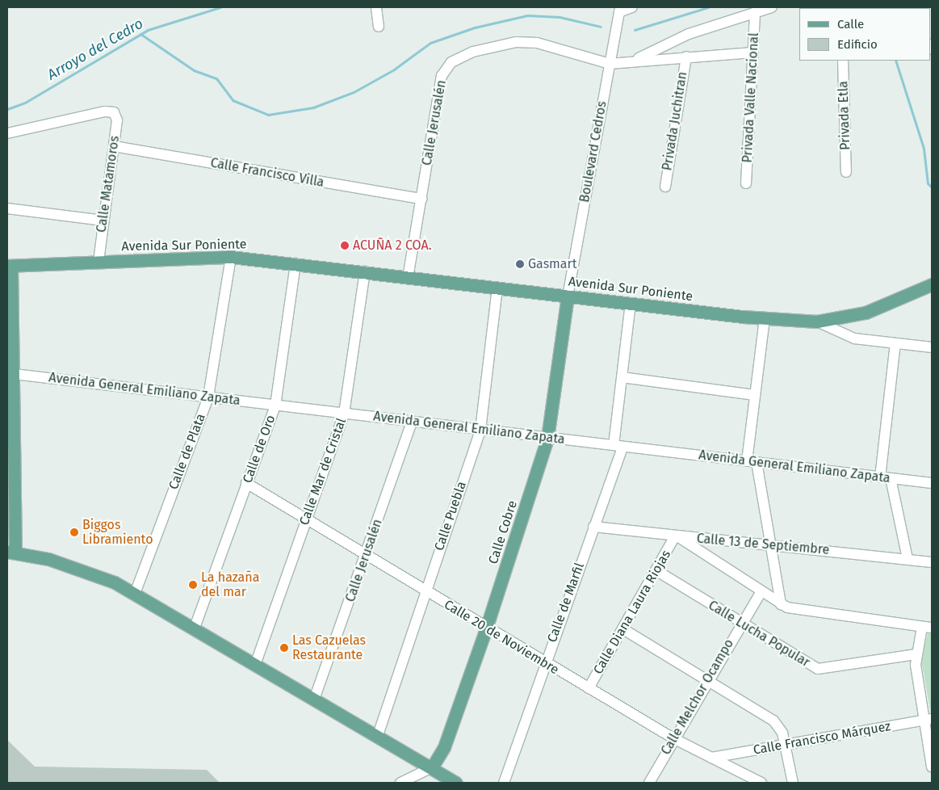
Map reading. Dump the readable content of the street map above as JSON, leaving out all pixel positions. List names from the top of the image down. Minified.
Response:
{"streets":{"main road":["Avenida Sur Poniente","Calle Cobre"],"street":["Privada Valle Nacional","Privada Etla","Privada Juchitran","Calle Jerusalén","Boulevard Cedros","Calle Francisco Villa","Calle Matamoros","Avenida General Emiliano Zapata","Calle de Oro","Calle de Plata","Calle Mar de Cristal","Calle Puebla","Calle 13 de Septiembre","Calle de Marfil","Calle Diana Laura Riojas","Calle Lucha Popular","Calle 20 de Noviembre","Calle Melchor Ocampo","Calle Francisco Márquez"]},"crossings":[["Calle Jerusalén","Boulevard Cedros"],["Calle Jerusalén","Calle Francisco Villa"],["Calle Jerusalén","Avenida Sur Poniente"],["Calle Jerusalén","Avenida General Emiliano Zapata"],["Calle Jerusalén","Calle 20 de Noviembre"],["Boulevard Cedros","Avenida Sur Poniente"],["Boulevard Cedros","Calle Cobre"],["Calle Francisco Villa","Calle Matamoros"],["Calle Matamoros","Avenida Sur Poniente"],["Avenida Sur Poniente","Calle de Oro"],["Avenida Sur Poniente","Calle de Plata"],["Avenida Sur Poniente","Calle Mar de Cristal"],["Avenida Sur Poniente","Calle Puebla"],["Avenida Sur Poniente","Calle Cobre"],["Avenida Sur Poniente","Calle de Marfil"],["Avenida General Emiliano Zapata","Calle de Oro"],["Avenida General Emiliano Zapata","Calle de Plata"],["Avenida General Emiliano Zapata","Calle Mar de Cristal"],["Avenida General Emiliano Zapata","Calle Puebla"],["Avenida General Emiliano Zapata","Calle Cobre"],["Avenida General Emiliano Zapata","Calle de Marfil"],["Calle de Oro","Calle 20 de Noviembre"],["Calle Mar de Cristal","Calle 20 de Noviembre"],["Calle Puebla","Calle 20 de Noviembre"],["Calle Cobre","Calle 20 de Noviembre"],["Calle 13 de Septiembre","Calle de Marfil"],["Calle 13 de Septiembre","Calle Diana Laura Riojas"],["Calle de Marfil","Calle 20 de Noviembre"],["Calle Diana Laura Riojas","Calle Lucha Popular"],["Calle Diana Laura Riojas","Calle 20 de Noviembre"],["Calle Lucha Popular","Calle Melchor Ocampo"],["Calle 20 de Noviembre","Calle Melchor Ocampo"],["Calle 20 de Noviembre","Calle Francisco Márquez"]],"water":["Arroyo del Cedro"],"places":["ACUÑA 2 COA.","Gasmart","Biggos Libramiento","La hazaña del mar","Las Cazuelas Restaurante"],"legend":["Calle","Edificio"]}
